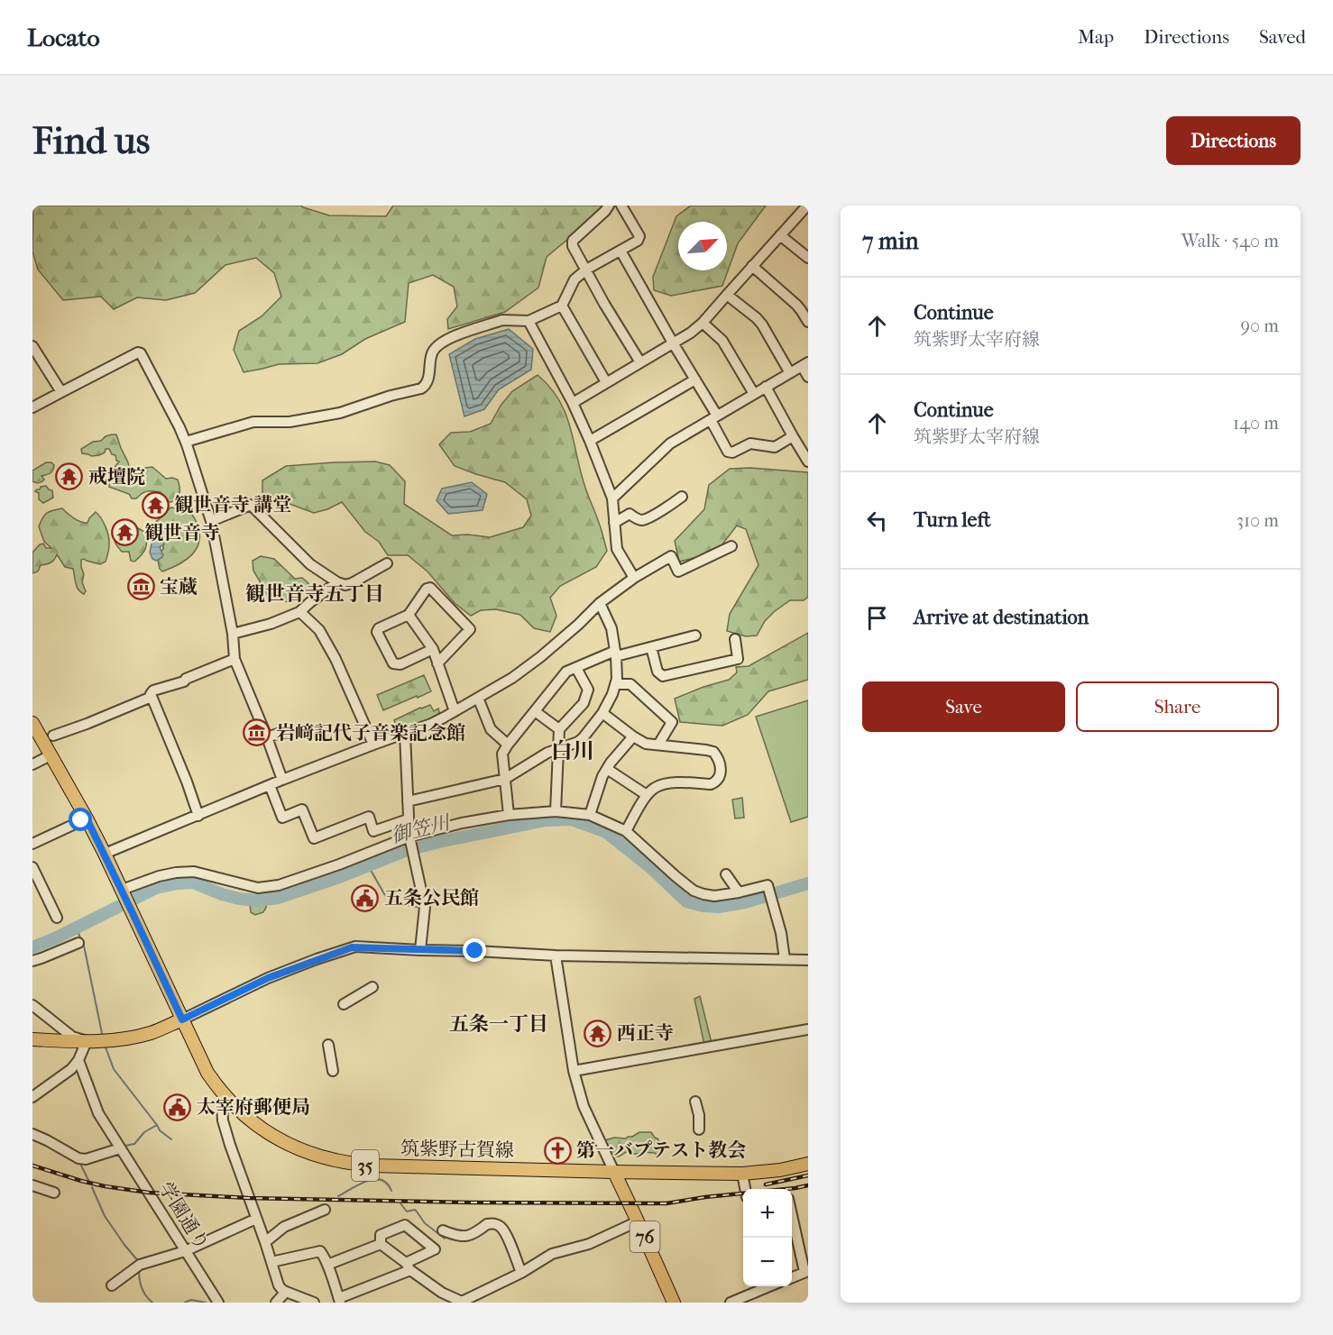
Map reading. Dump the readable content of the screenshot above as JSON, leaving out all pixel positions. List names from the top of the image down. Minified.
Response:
{"streets":{"main road":["筑紫野古賀線","35","76"],"street":["学園通り"]},"crossings":[["筑紫野古賀線","76"]],"districts":["観世音寺五丁目","白川","五条一丁目"],"water":["御笠川"],"places":{"temple":["戒壇院","観世音寺 講堂","観世音寺","西正寺"],"museum":["宝蔵","岩﨑記代子音楽記念館"],"public building":["五条公民館","太宰府郵便局"],"church":["第一バプテスト教会"]},"north":"top right","page":{"header":"Locato","nav":["Map","Directions","Saved"],"buttons":["Directions",["Save","Share"]],"title":"Find us","heading":["7 min","Walk · 540 m"],"list":[["Continue","筑紫野太宰府線","90 m"],["Continue","筑紫野太宰府線","140 m"],["Turn left","310 m"],"Arrive at destination"],"map_buttons":["+","−"]}}
